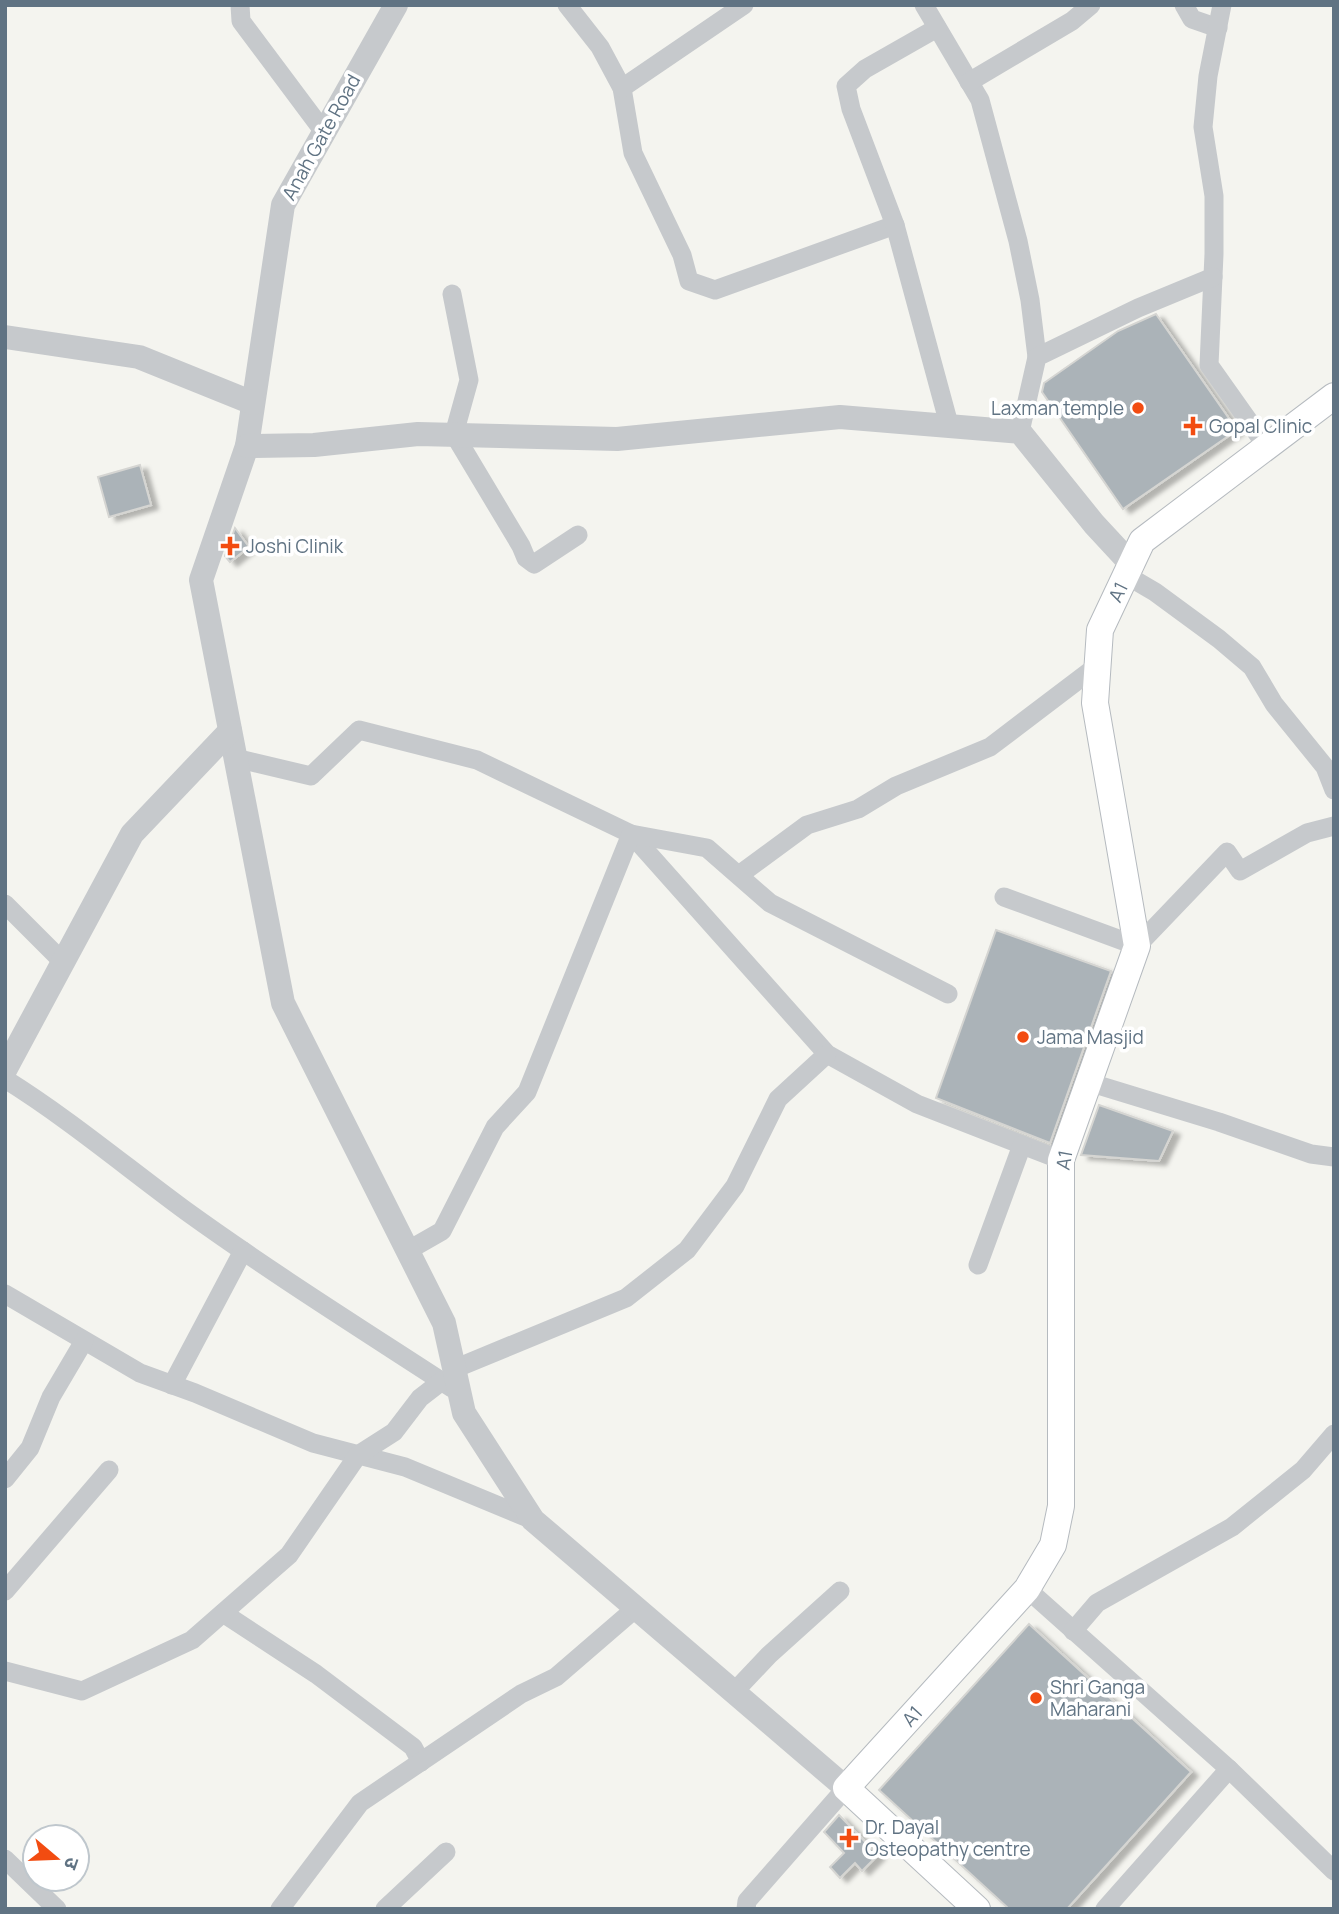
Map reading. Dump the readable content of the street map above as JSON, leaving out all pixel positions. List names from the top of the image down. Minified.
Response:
{"streets":{"main road":["A1"],"street":["Anah Gate Road"]},"crossings":[["Anah Gate Road","A1"]],"places":{"other":["Laxman temple","Jama Masjid","Shri Ganga Maharani"],"health":["Gopal Clinic","Joshi Clinik","Dr. Dayal Osteopathy centre"]},"north":"right"}
